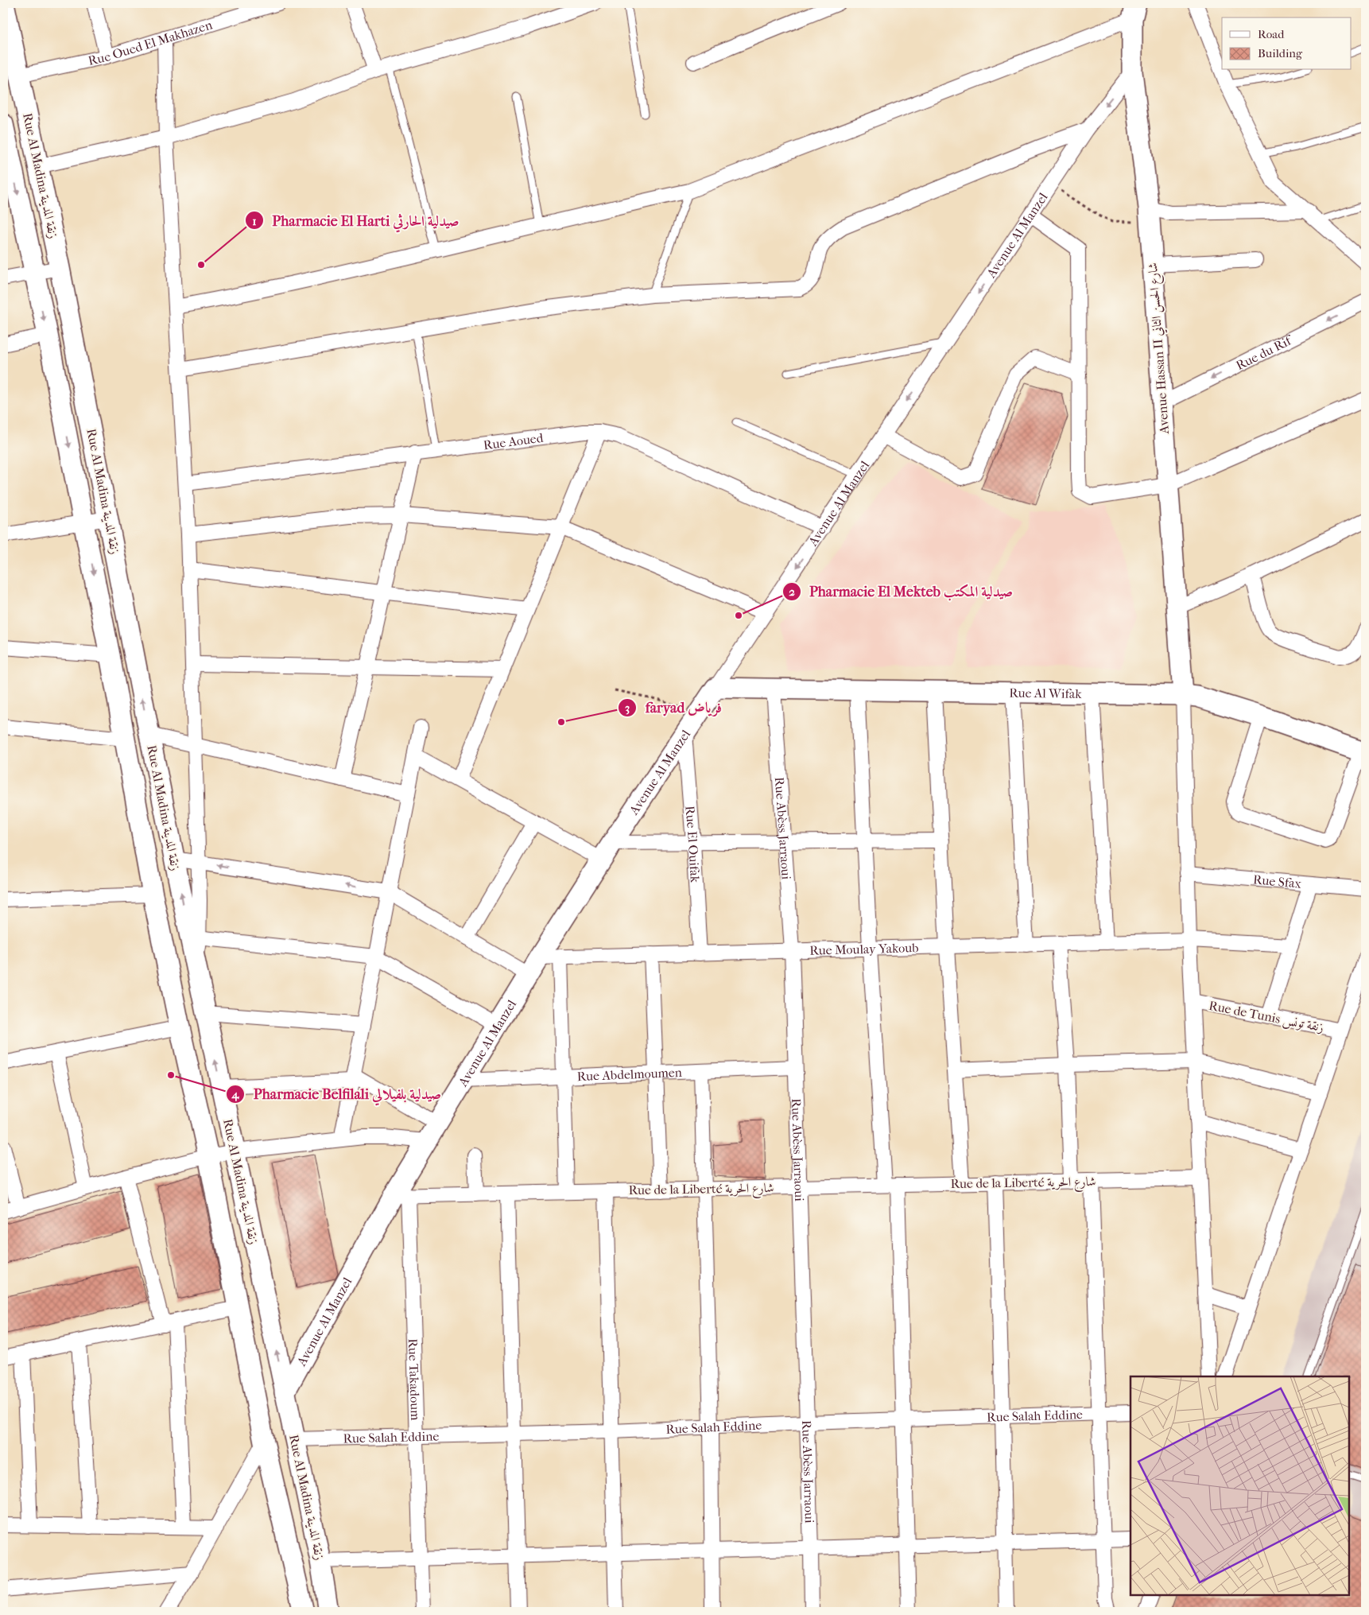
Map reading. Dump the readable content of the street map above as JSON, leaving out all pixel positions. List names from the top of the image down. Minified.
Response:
{"streets":{"main road":["Rue Al Madina زنقة المدينة","Avenue Al Manzel","Avenue Hassan II شارع الحسن الثاني","Rue Al Wifak"],"street":["Rue Oued El Makhazen","Rue du Rif","Rue Aoued","Rue Abèss Jarraoui","Rue El Ouifak","Rue Sfax","Rue Moulay Yakoub","Rue de Tunis زنقة تونس","Rue Abdelmoumen","Rue de la Liberté شارع الحرية","Rue Takadoum","Rue Salah Eddine"]},"crossings":[["Rue Oued El Makhazen","Rue Al Madina زنقة المدينة"],["Rue Al Madina زنقة المدينة","Avenue Al Manzel"],["Rue Al Madina زنقة المدينة","Rue Salah Eddine"],["Avenue Al Manzel","Avenue Hassan II شارع الحسن الثاني"],["Avenue Al Manzel","Rue Aoued"],["Avenue Al Manzel","Rue Al Wifak"],["Avenue Al Manzel","Rue El Ouifak"],["Avenue Al Manzel","Rue Moulay Yakoub"],["Avenue Al Manzel","Rue Abdelmoumen"],["Avenue Al Manzel","Rue de la Liberté شارع الحرية"],["Avenue Al Manzel","Rue Takadoum"],["Avenue Hassan II شارع الحسن الثاني","Rue du Rif"],["Avenue Hassan II شارع الحسن الثاني","Rue Al Wifak"],["Rue Al Wifak","Rue Abèss Jarraoui"],["Rue Abèss Jarraoui","Rue Moulay Yakoub"],["Rue Abèss Jarraoui","Rue Abdelmoumen"],["Rue Abèss Jarraoui","Rue de la Liberté شارع الحرية"],["Rue Abèss Jarraoui","Rue Salah Eddine"],["Rue El Ouifak","Rue Moulay Yakoub"],["Rue de la Liberté شارع الحرية","Rue Takadoum"],["Rue Takadoum","Rue Salah Eddine"]],"places":["Pharmacie El Harti صيدلية الحارثي","Pharmacie El Mekteb صيدلية المكتب","faryad فرياض","Pharmacie Belfilali صيدلية بلفيلالي"],"legend":["Road","Building"]}
